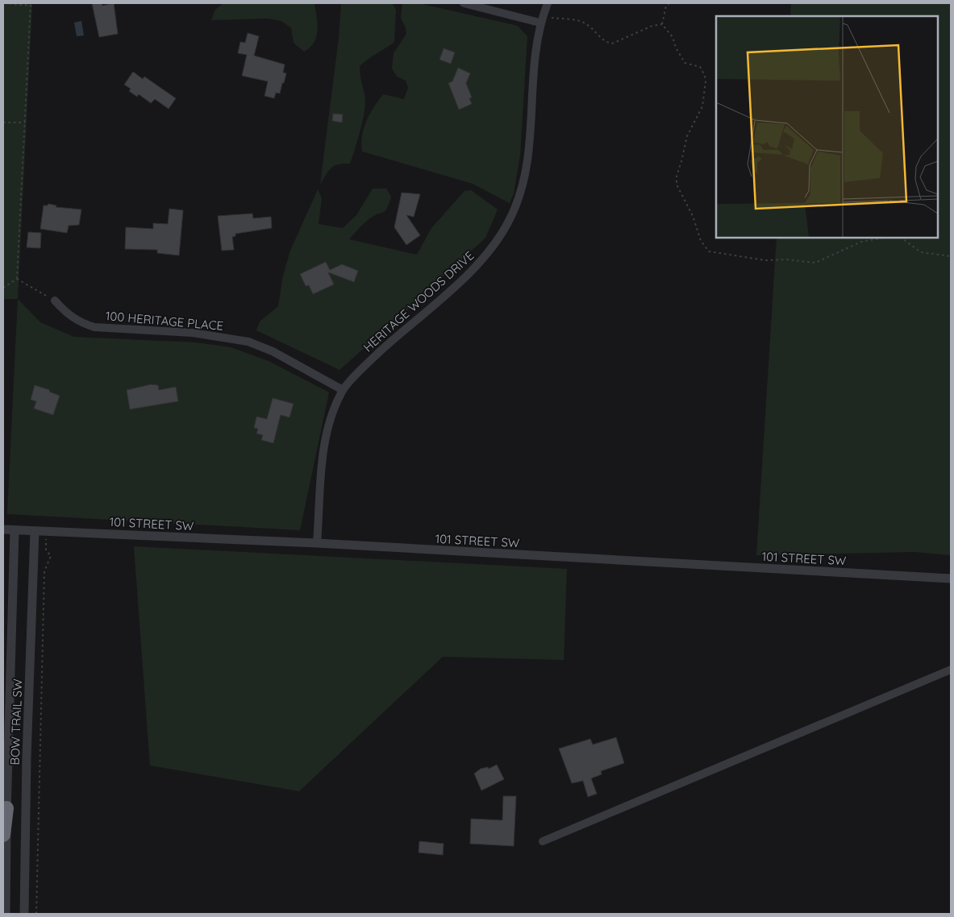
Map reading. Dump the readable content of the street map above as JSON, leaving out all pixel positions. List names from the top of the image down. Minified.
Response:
{"streets":{"street":["HERITAGE WOODS DRIVE","100 HERITAGE PLACE","101 STREET SW","BOW TRAIL SW"]},"crossings":[["HERITAGE WOODS DRIVE","100 HERITAGE PLACE"],["HERITAGE WOODS DRIVE","101 STREET SW"],["101 STREET SW","BOW TRAIL SW"]]}
